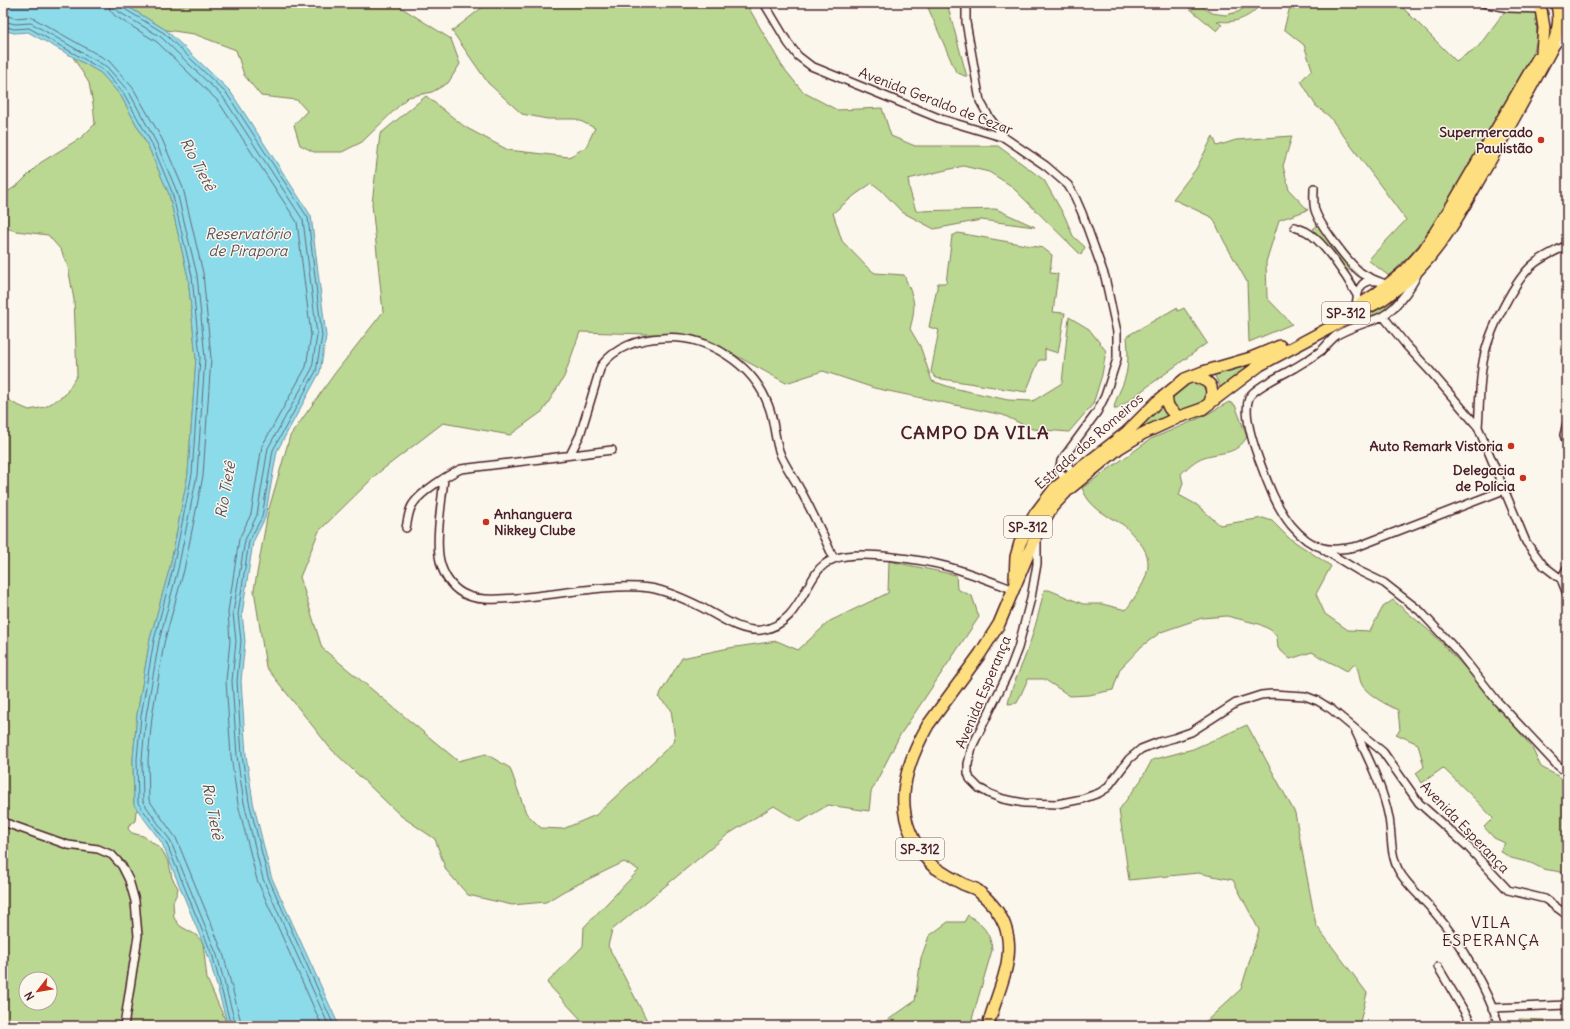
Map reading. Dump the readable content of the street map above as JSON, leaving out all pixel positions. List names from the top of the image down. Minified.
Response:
{"streets":{"main road":["SP-312","Estrada dos Romeiros"],"street":["Avenida Geraldo de Cezar","Avenida Esperança"]},"crossings":[["Estrada dos Romeiros","Avenida Esperança"]],"districts":["CAMPO DA VILA","VILA ESPERANÇA"],"water":["Rio Tietê","Reservatório de Pirapora"],"places":["Supermercado Paulistão","Auto Remark Vistoria","Delegacia de Polícia","Anhanguera Nikkey Clube"],"north":"bottom left"}
